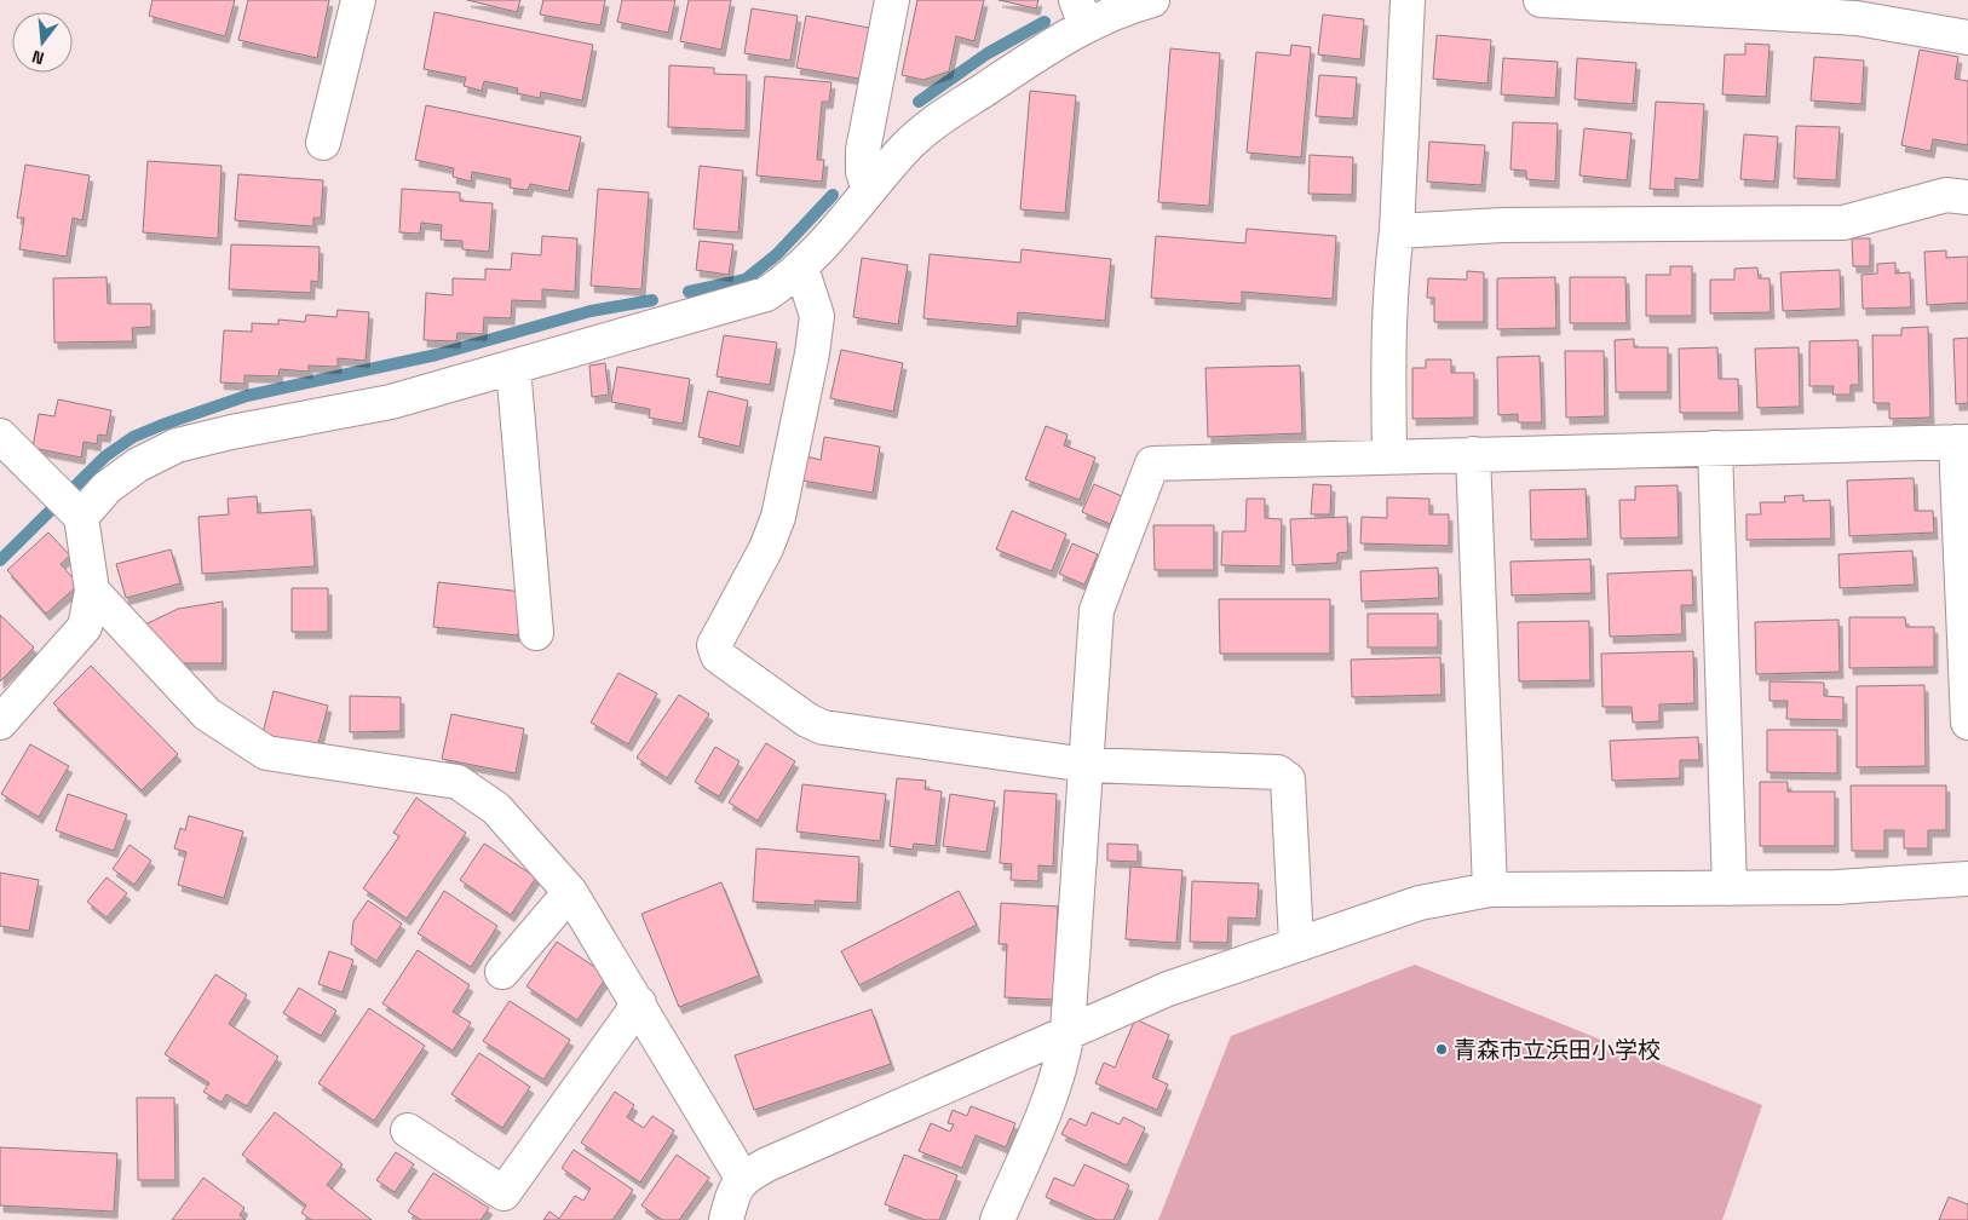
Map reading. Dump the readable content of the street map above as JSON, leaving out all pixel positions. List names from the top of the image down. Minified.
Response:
{"places":["青森市立浜田小学校"],"north":"bottom"}
